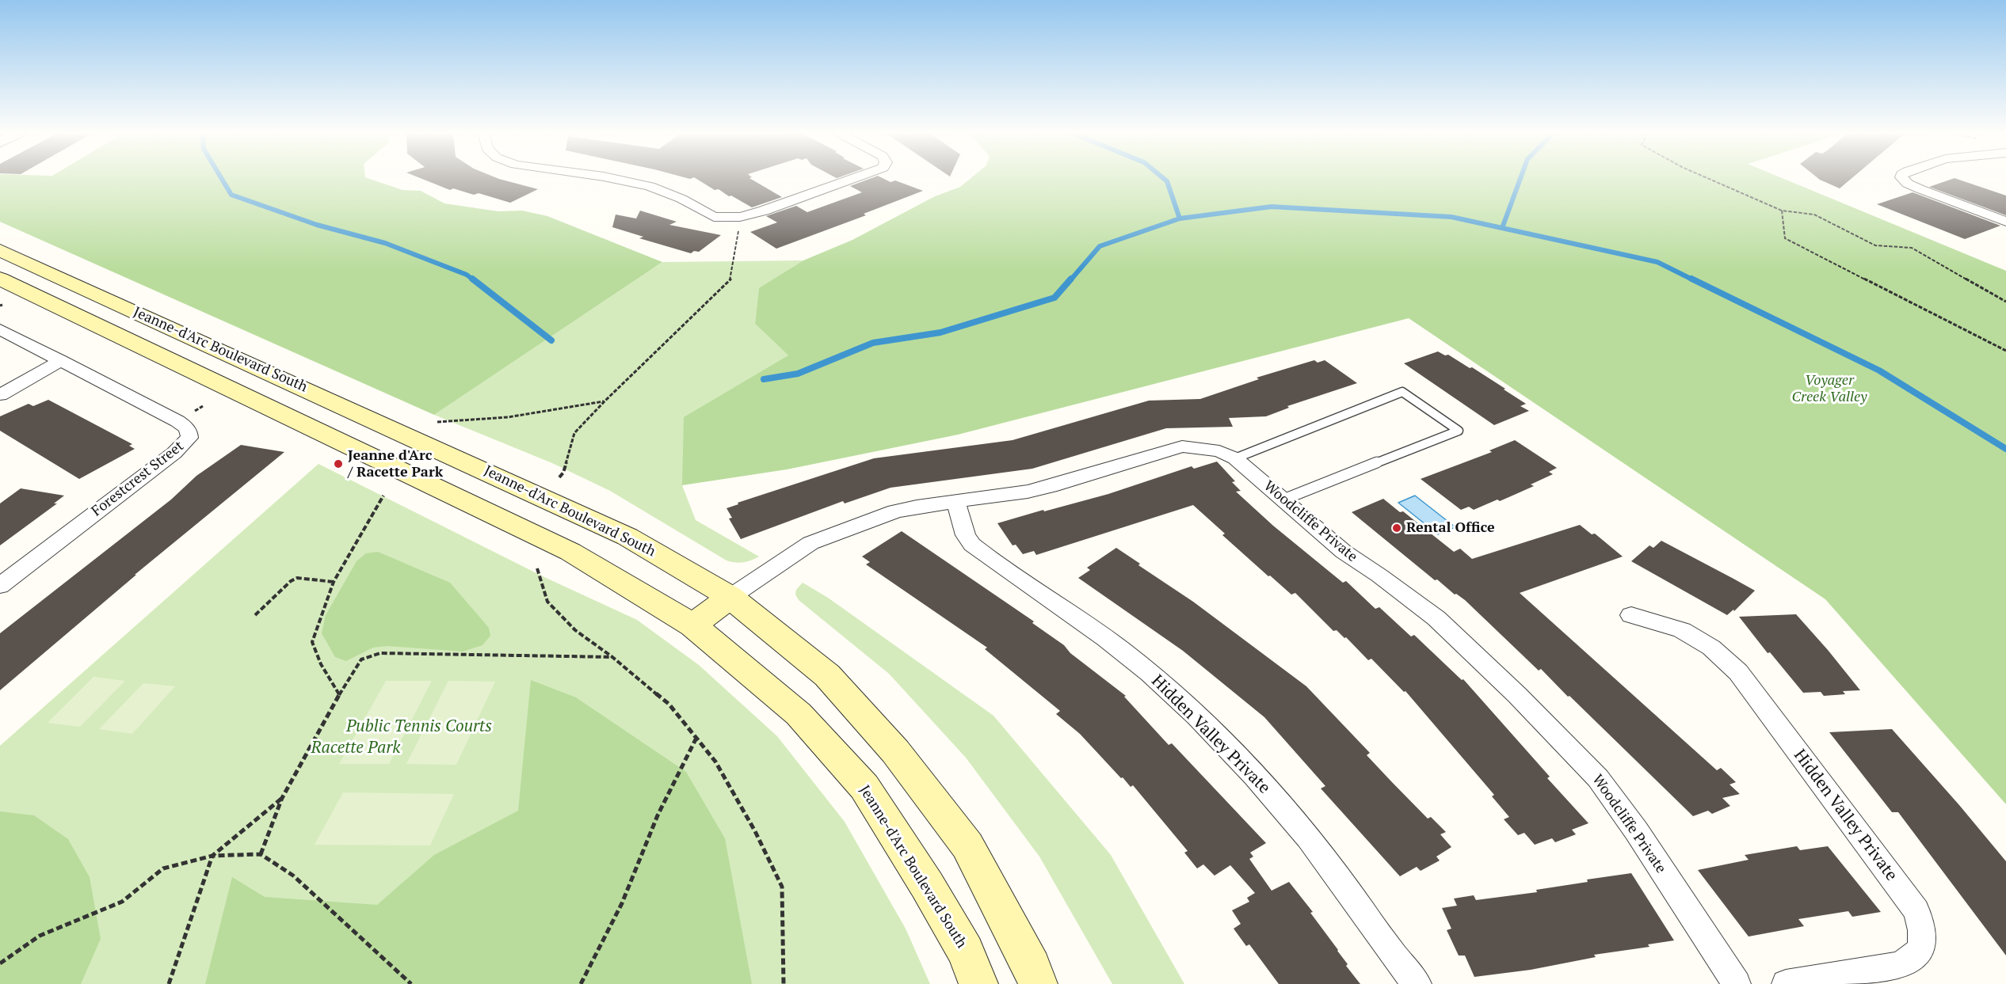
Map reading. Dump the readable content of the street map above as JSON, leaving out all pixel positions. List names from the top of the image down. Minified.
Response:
{"streets":{"main road":["Jeanne-d'Arc Boulevard South"],"street":["Forestcrest Street","Woodcliffe Private","Hidden Valley Private"]},"crossings":[["Jeanne-d'Arc Boulevard South","Woodcliffe Private"],["Woodcliffe Private","Hidden Valley Private"]],"parks":["Voyager Creek Valley","Public Tennis Courts","Racette Park"],"places":["Jeanne d'Arc / Racette Park","Rental Office"]}
